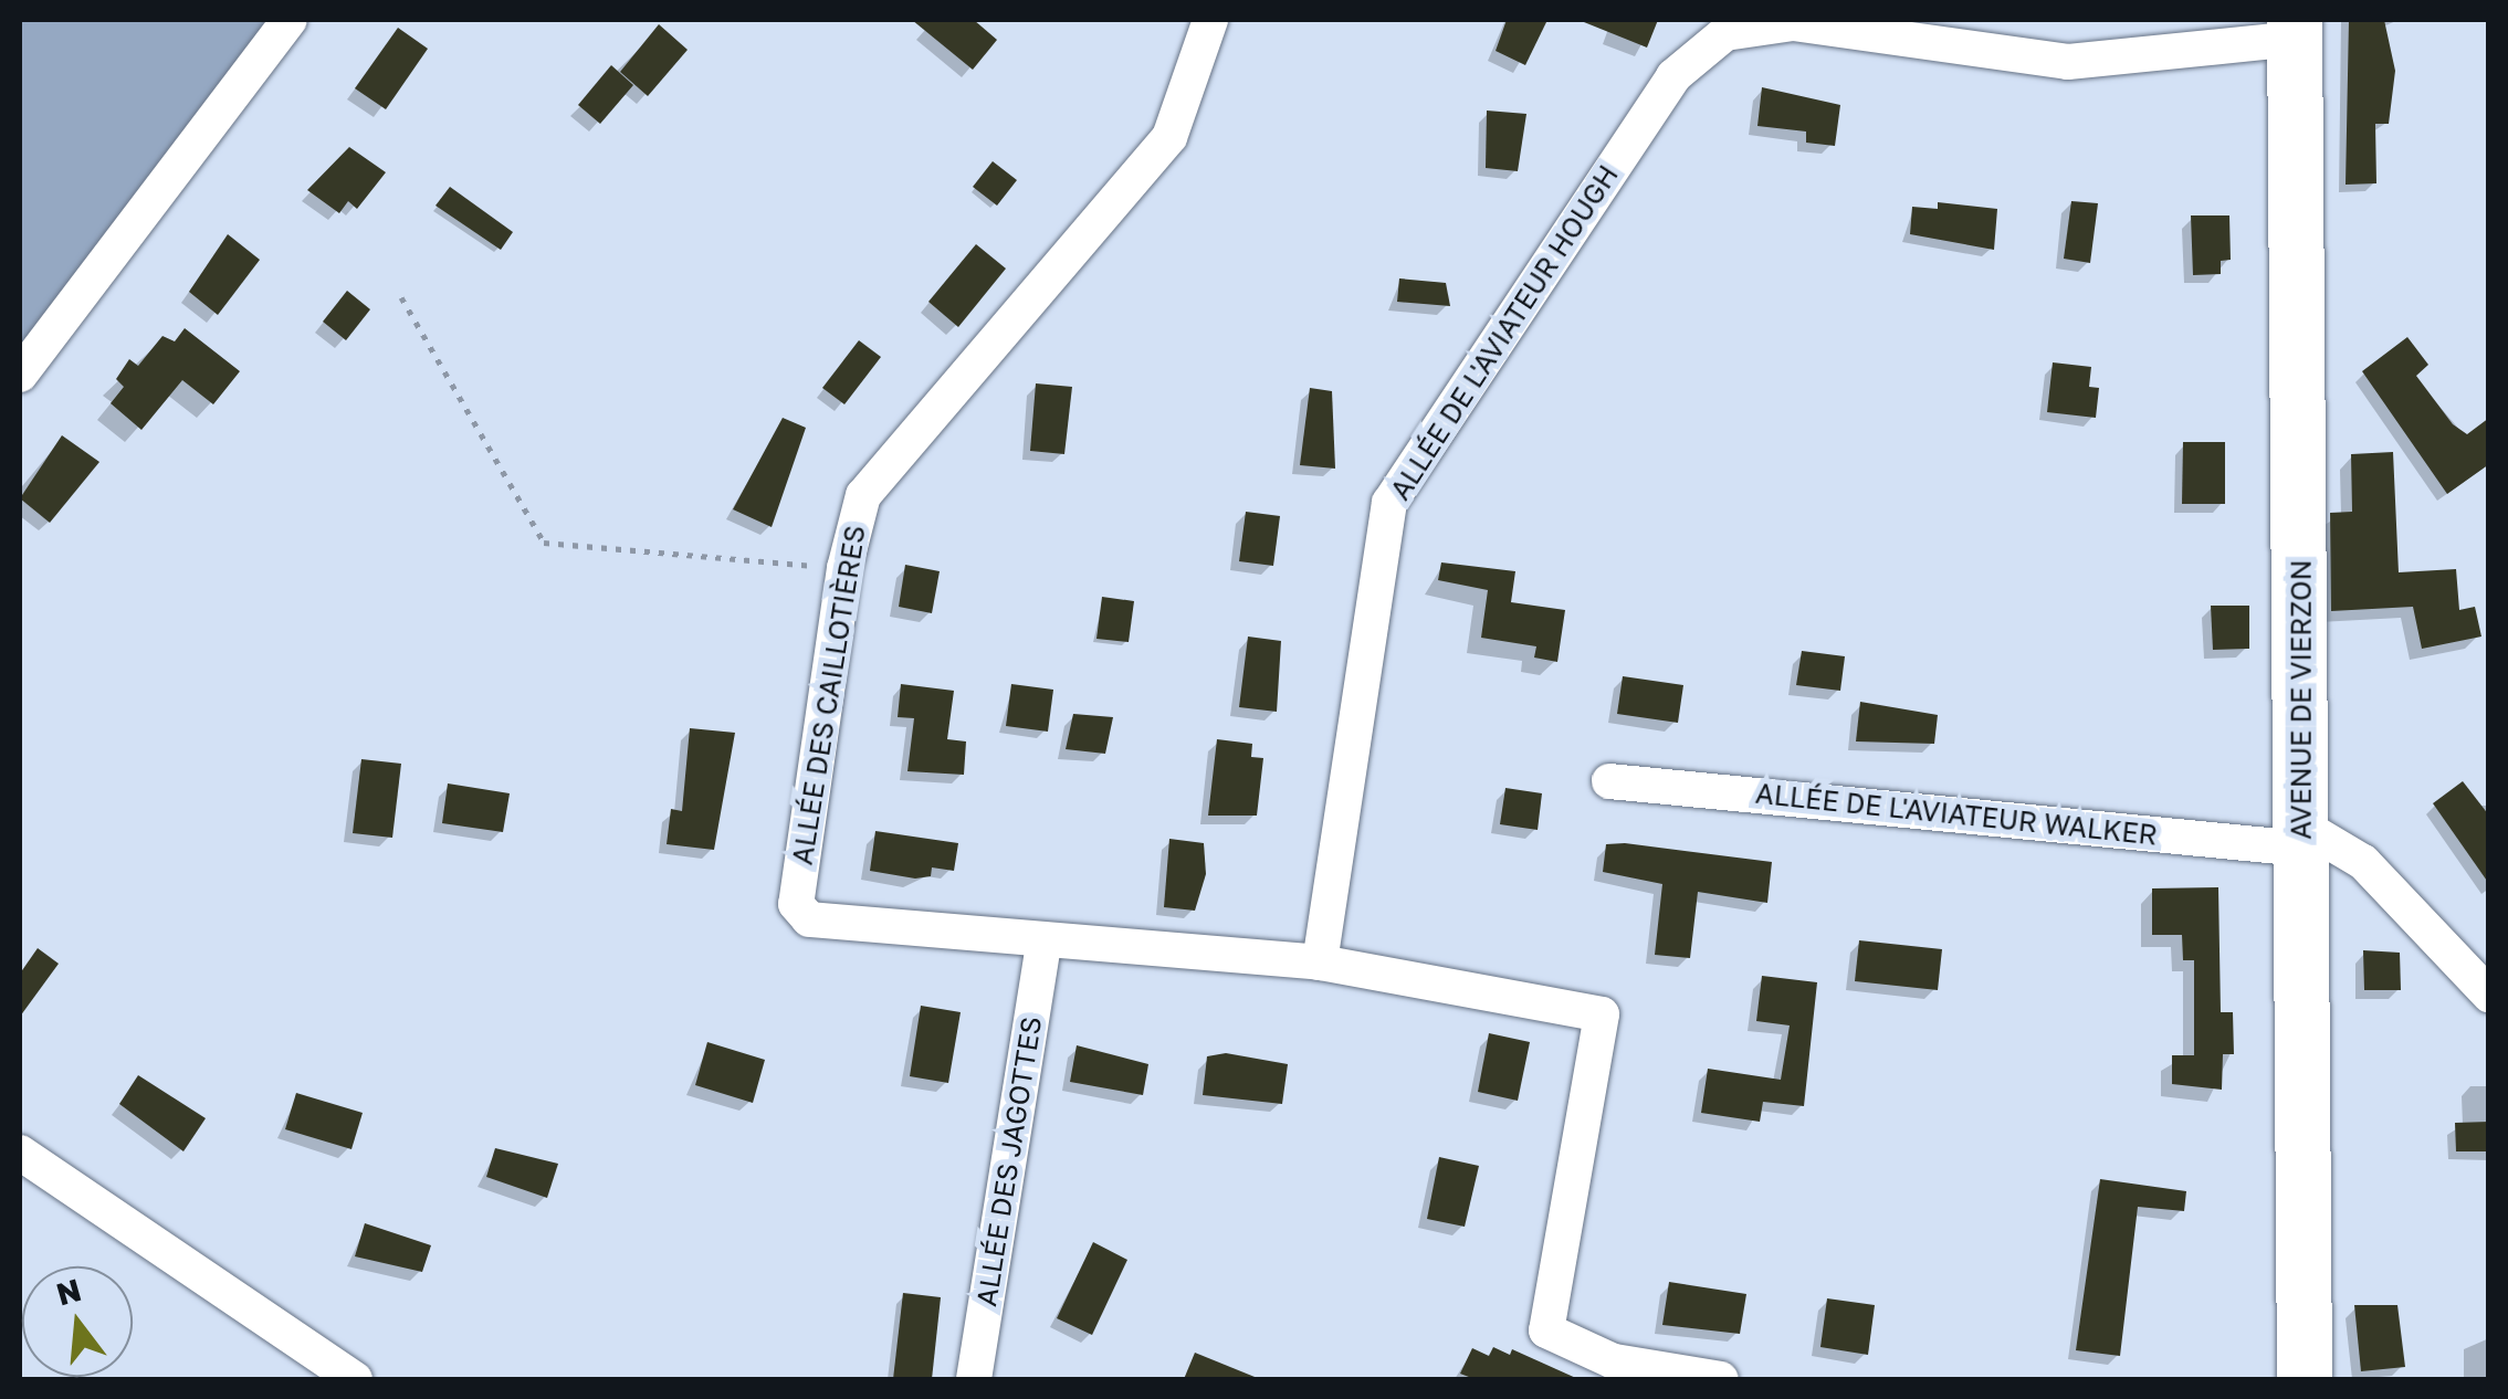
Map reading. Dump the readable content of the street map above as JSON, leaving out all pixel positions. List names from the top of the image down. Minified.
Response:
{"streets":{"main road":["AVENUE DE VIERZON"],"street":["ALLÉE DE L'AVIATEUR HOUGH","ALLÉE DES CAILLOTIÈRES","ALLÉE DE L'AVIATEUR WALKER","ALLÉE DES JAGOTTES"]},"crossings":[["ALLÉE DE L'AVIATEUR HOUGH","AVENUE DE VIERZON"],["ALLÉE DES CAILLOTIÈRES","ALLÉE DES JAGOTTES"],["AVENUE DE VIERZON","ALLÉE DE L'AVIATEUR WALKER"]],"north":"top"}
